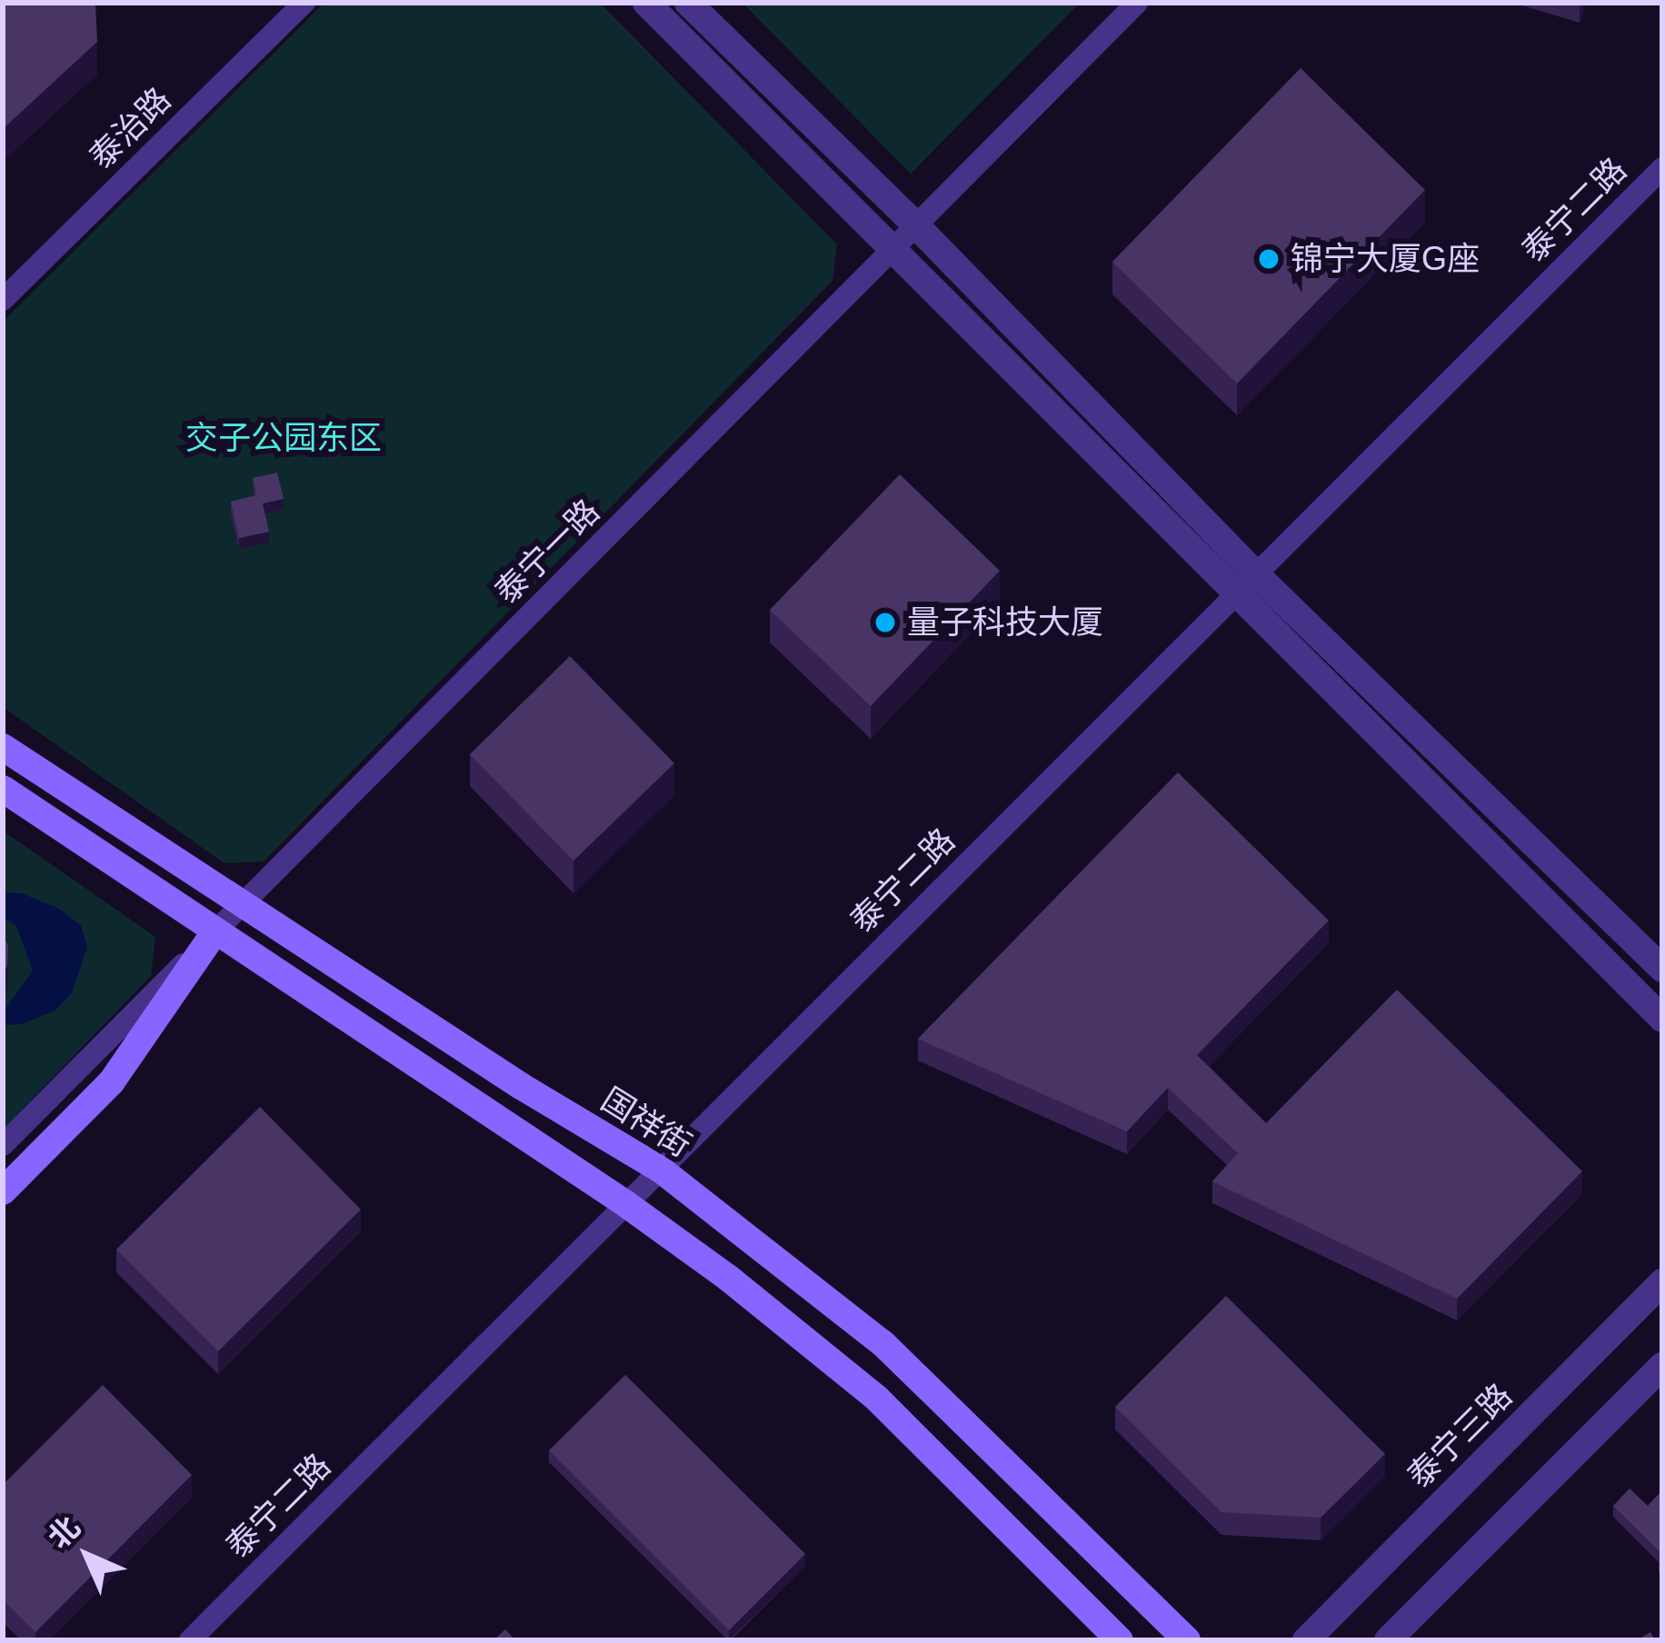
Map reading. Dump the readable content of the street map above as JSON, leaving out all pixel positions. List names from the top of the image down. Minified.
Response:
{"streets":{"main road":["国祥街"],"street":["泰治路","泰宁二路","泰宁一路","泰宁三路"]},"crossings":[["泰宁二路","国祥街"],["泰宁一路","国祥街"]],"parks":["交子公园东区"],"places":["锦宁大厦G座","量子科技大厦"],"north":"top left"}
